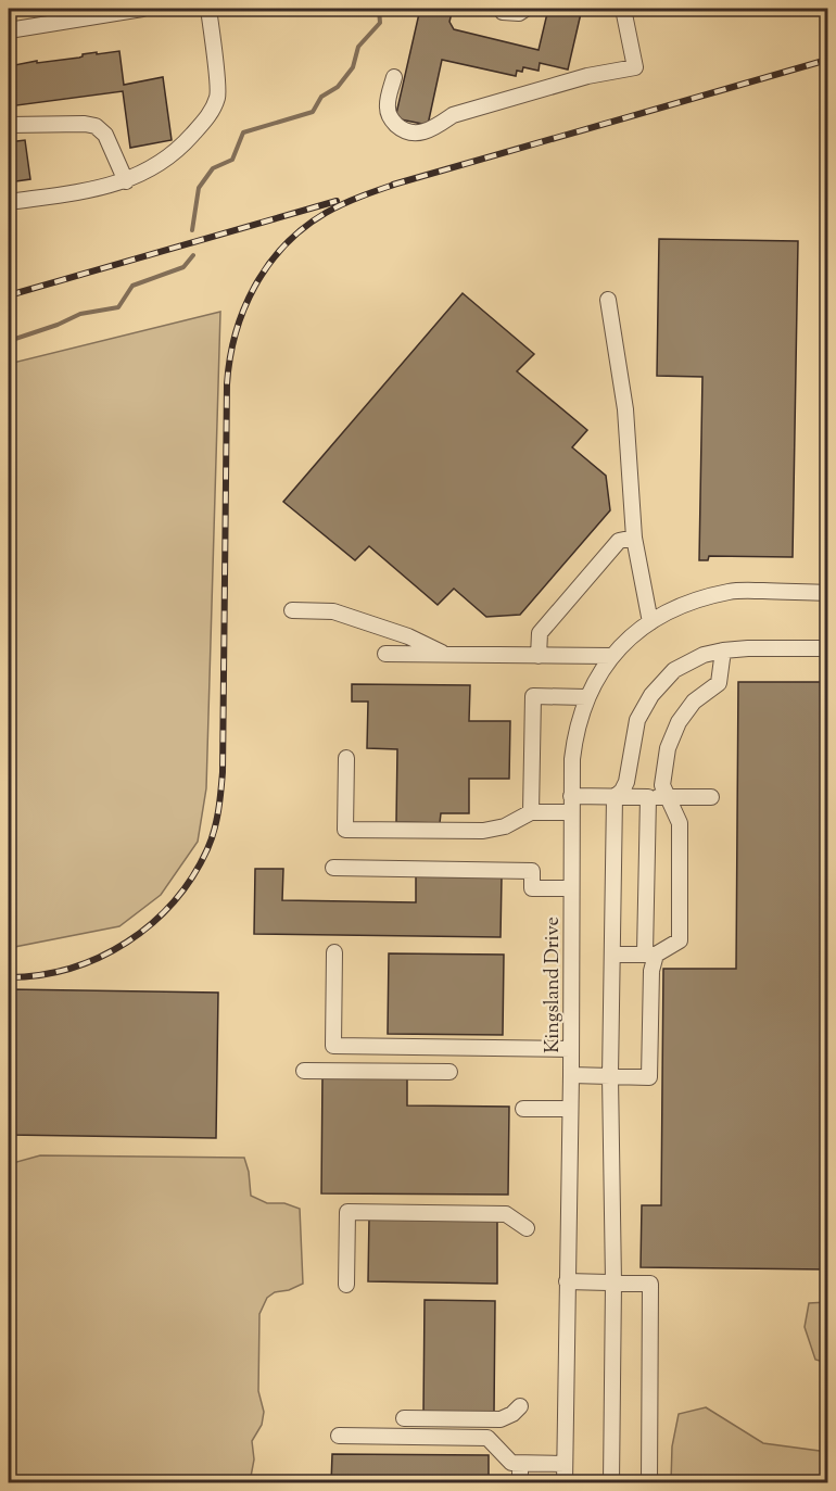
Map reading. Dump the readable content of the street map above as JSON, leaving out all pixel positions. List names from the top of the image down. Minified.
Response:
{"streets":{"street":["Kingsland Drive"]}}
